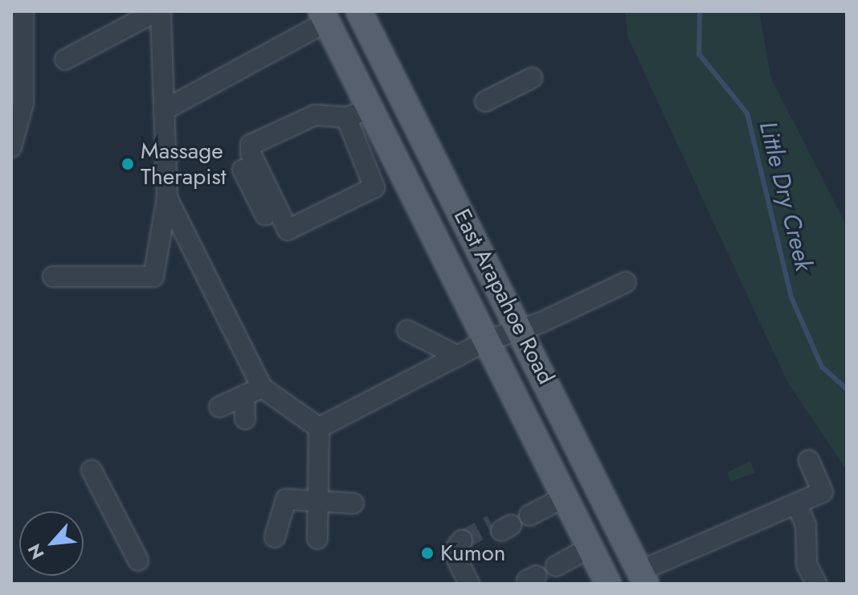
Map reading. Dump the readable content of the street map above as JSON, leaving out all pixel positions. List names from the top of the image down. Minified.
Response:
{"streets":{"main road":["East Arapahoe Road"]},"water":["Little Dry Creek"],"places":["Massage Therapist","Kumon"],"north":"bottom left"}
